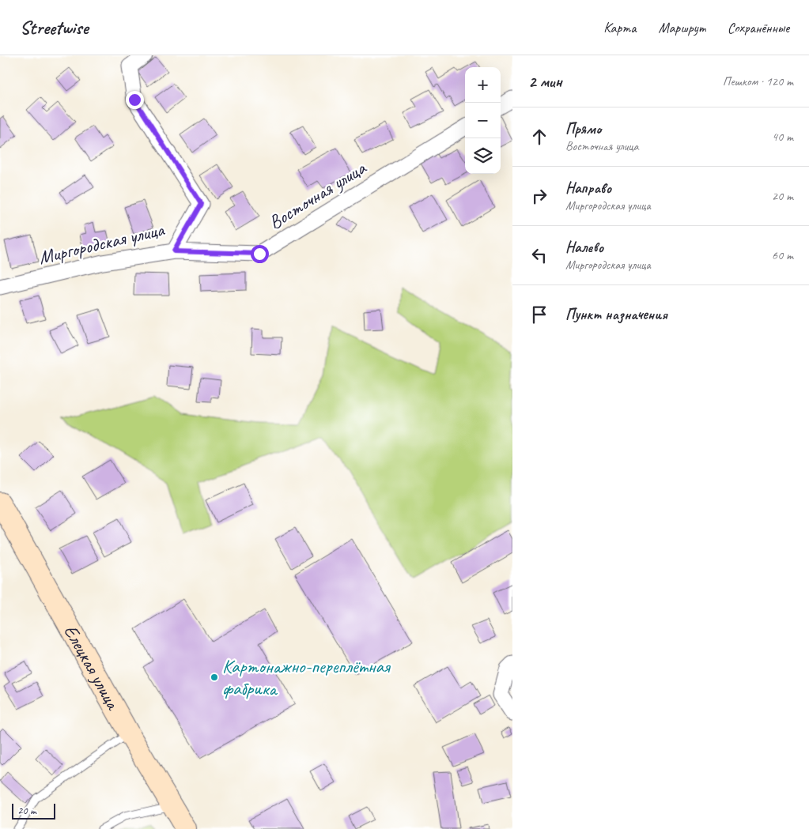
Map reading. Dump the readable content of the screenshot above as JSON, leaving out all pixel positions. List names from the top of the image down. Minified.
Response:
{"streets":{"main road":["Елецкая улица"],"street":["Восточная улица","Миргородская улица"]},"crossings":[["Восточная улица","Миргородская улица"]],"places":["Картонажно-переплётная фабрика"],"scale_bar":"20 m","page":{"header":"Streetwise","nav":["Карта","Маршрут","Сохранённые"],"heading":["2 мин","Пешком · 120 m"],"map_buttons":["+","−"],"list":[["Прямо","Восточная улица","40 m"],["Направо","Миргородская улица","20 m"],["Налево","Миргородская улица","60 m"],"Пункт назначения"],"scale":"20 m"}}
